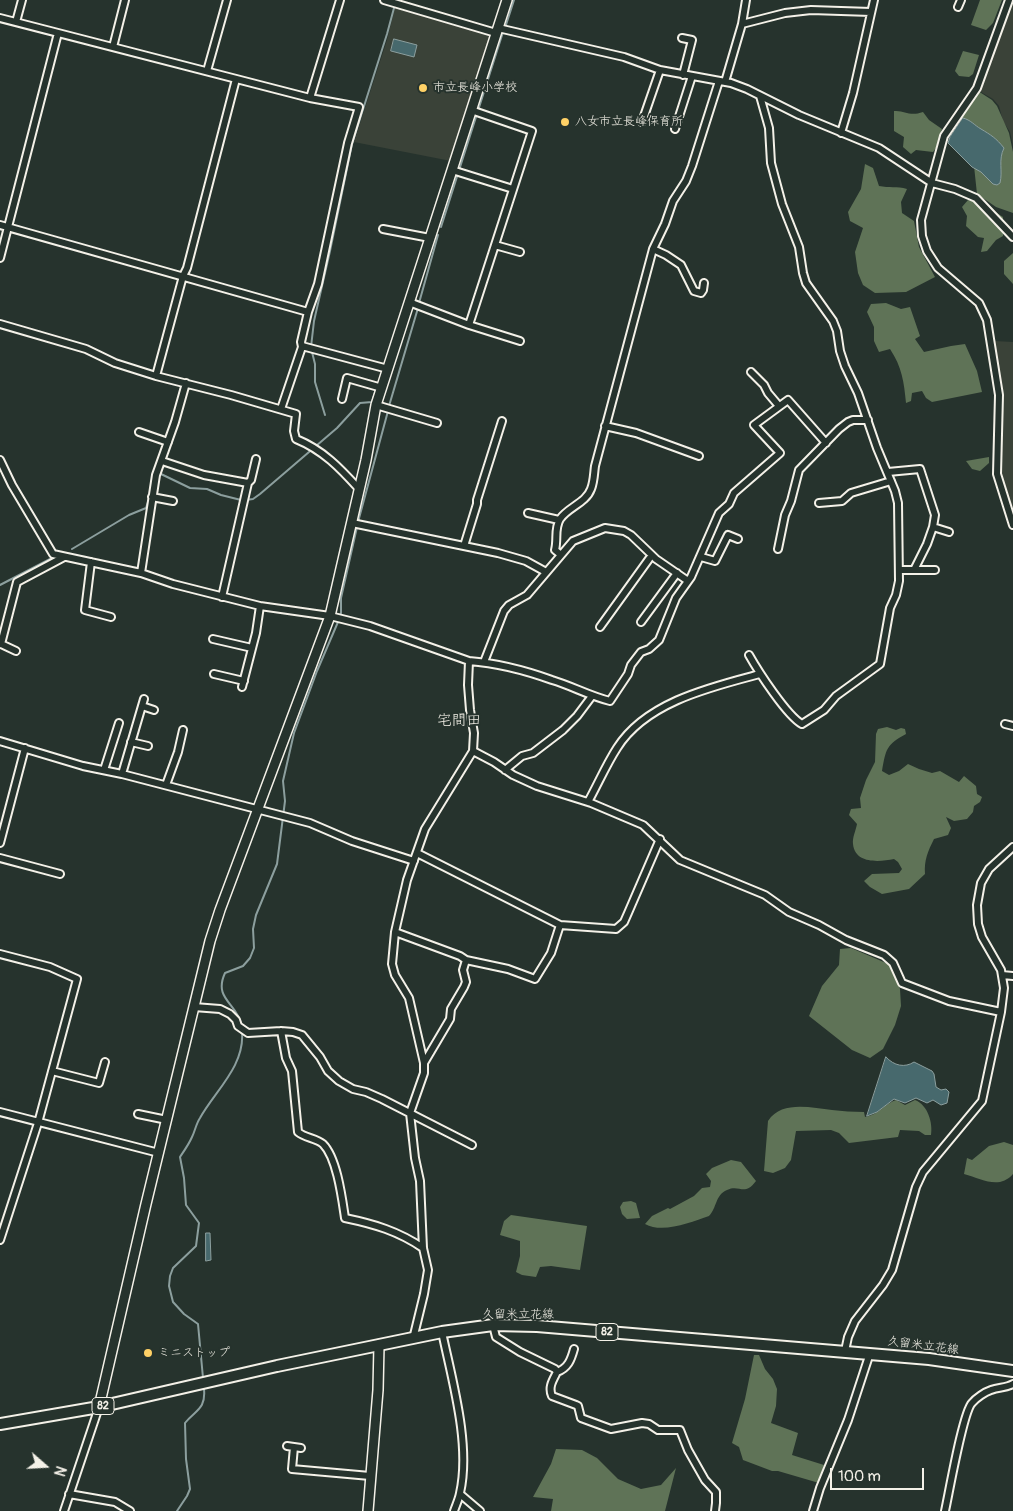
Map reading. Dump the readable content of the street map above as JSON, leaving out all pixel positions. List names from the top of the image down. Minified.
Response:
{"streets":{"main road":["久留米立花線","82"]},"districts":["宅間田"],"places":["市立長峰小学校","八女市立長峰保育所","ミニストップ"],"scale_bar":"100 m","north":"right"}
